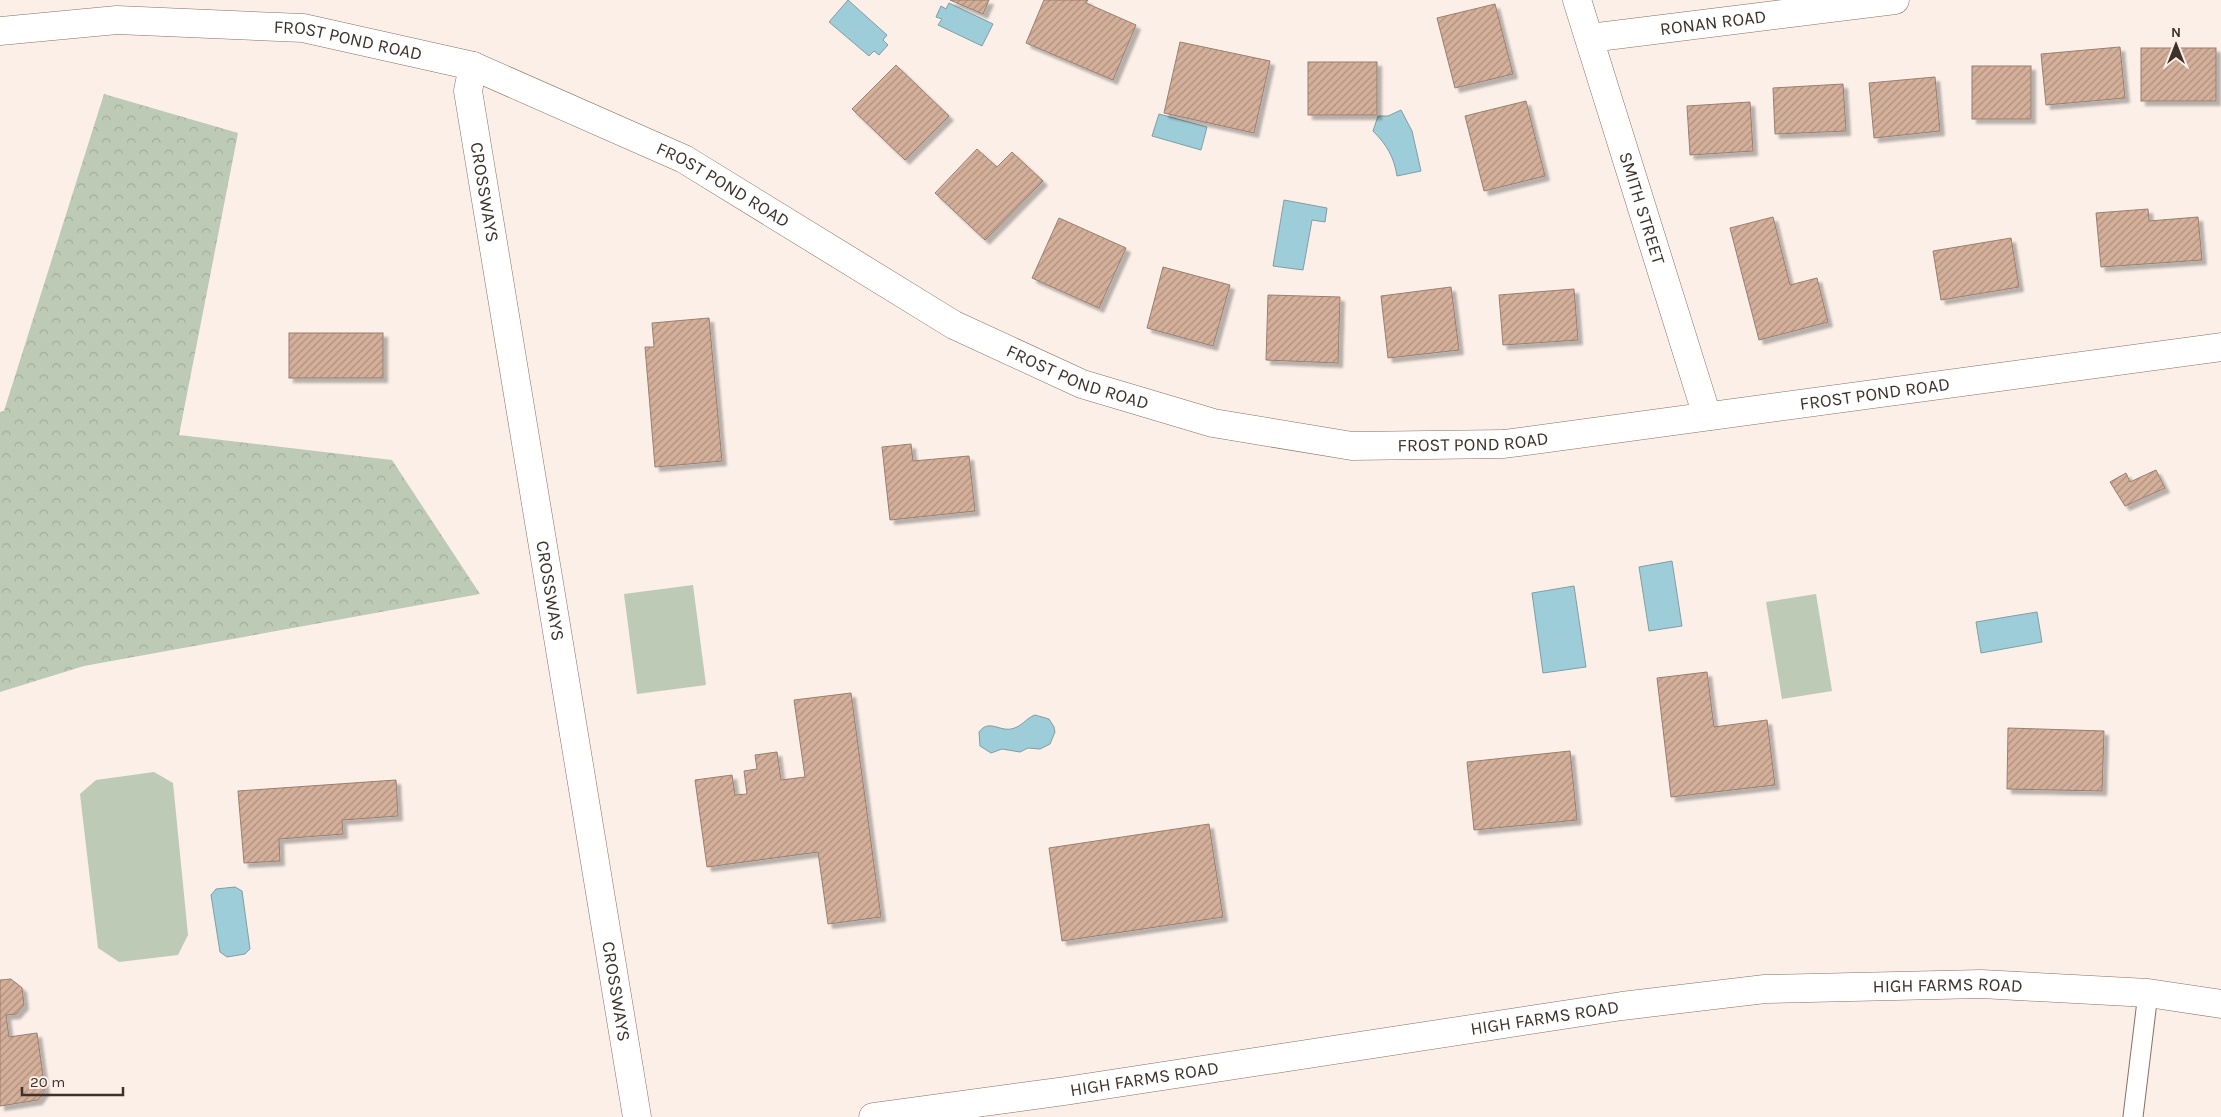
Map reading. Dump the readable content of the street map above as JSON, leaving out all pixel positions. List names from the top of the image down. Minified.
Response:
{"streets":{"street":["RONAN ROAD","FROST POND ROAD","CROSSWAYS","SMITH STREET","HIGH FARMS ROAD"]},"crossings":[["RONAN ROAD","SMITH STREET"],["FROST POND ROAD","CROSSWAYS"],["FROST POND ROAD","SMITH STREET"]],"scale_bar":"20 m","north":"top"}
